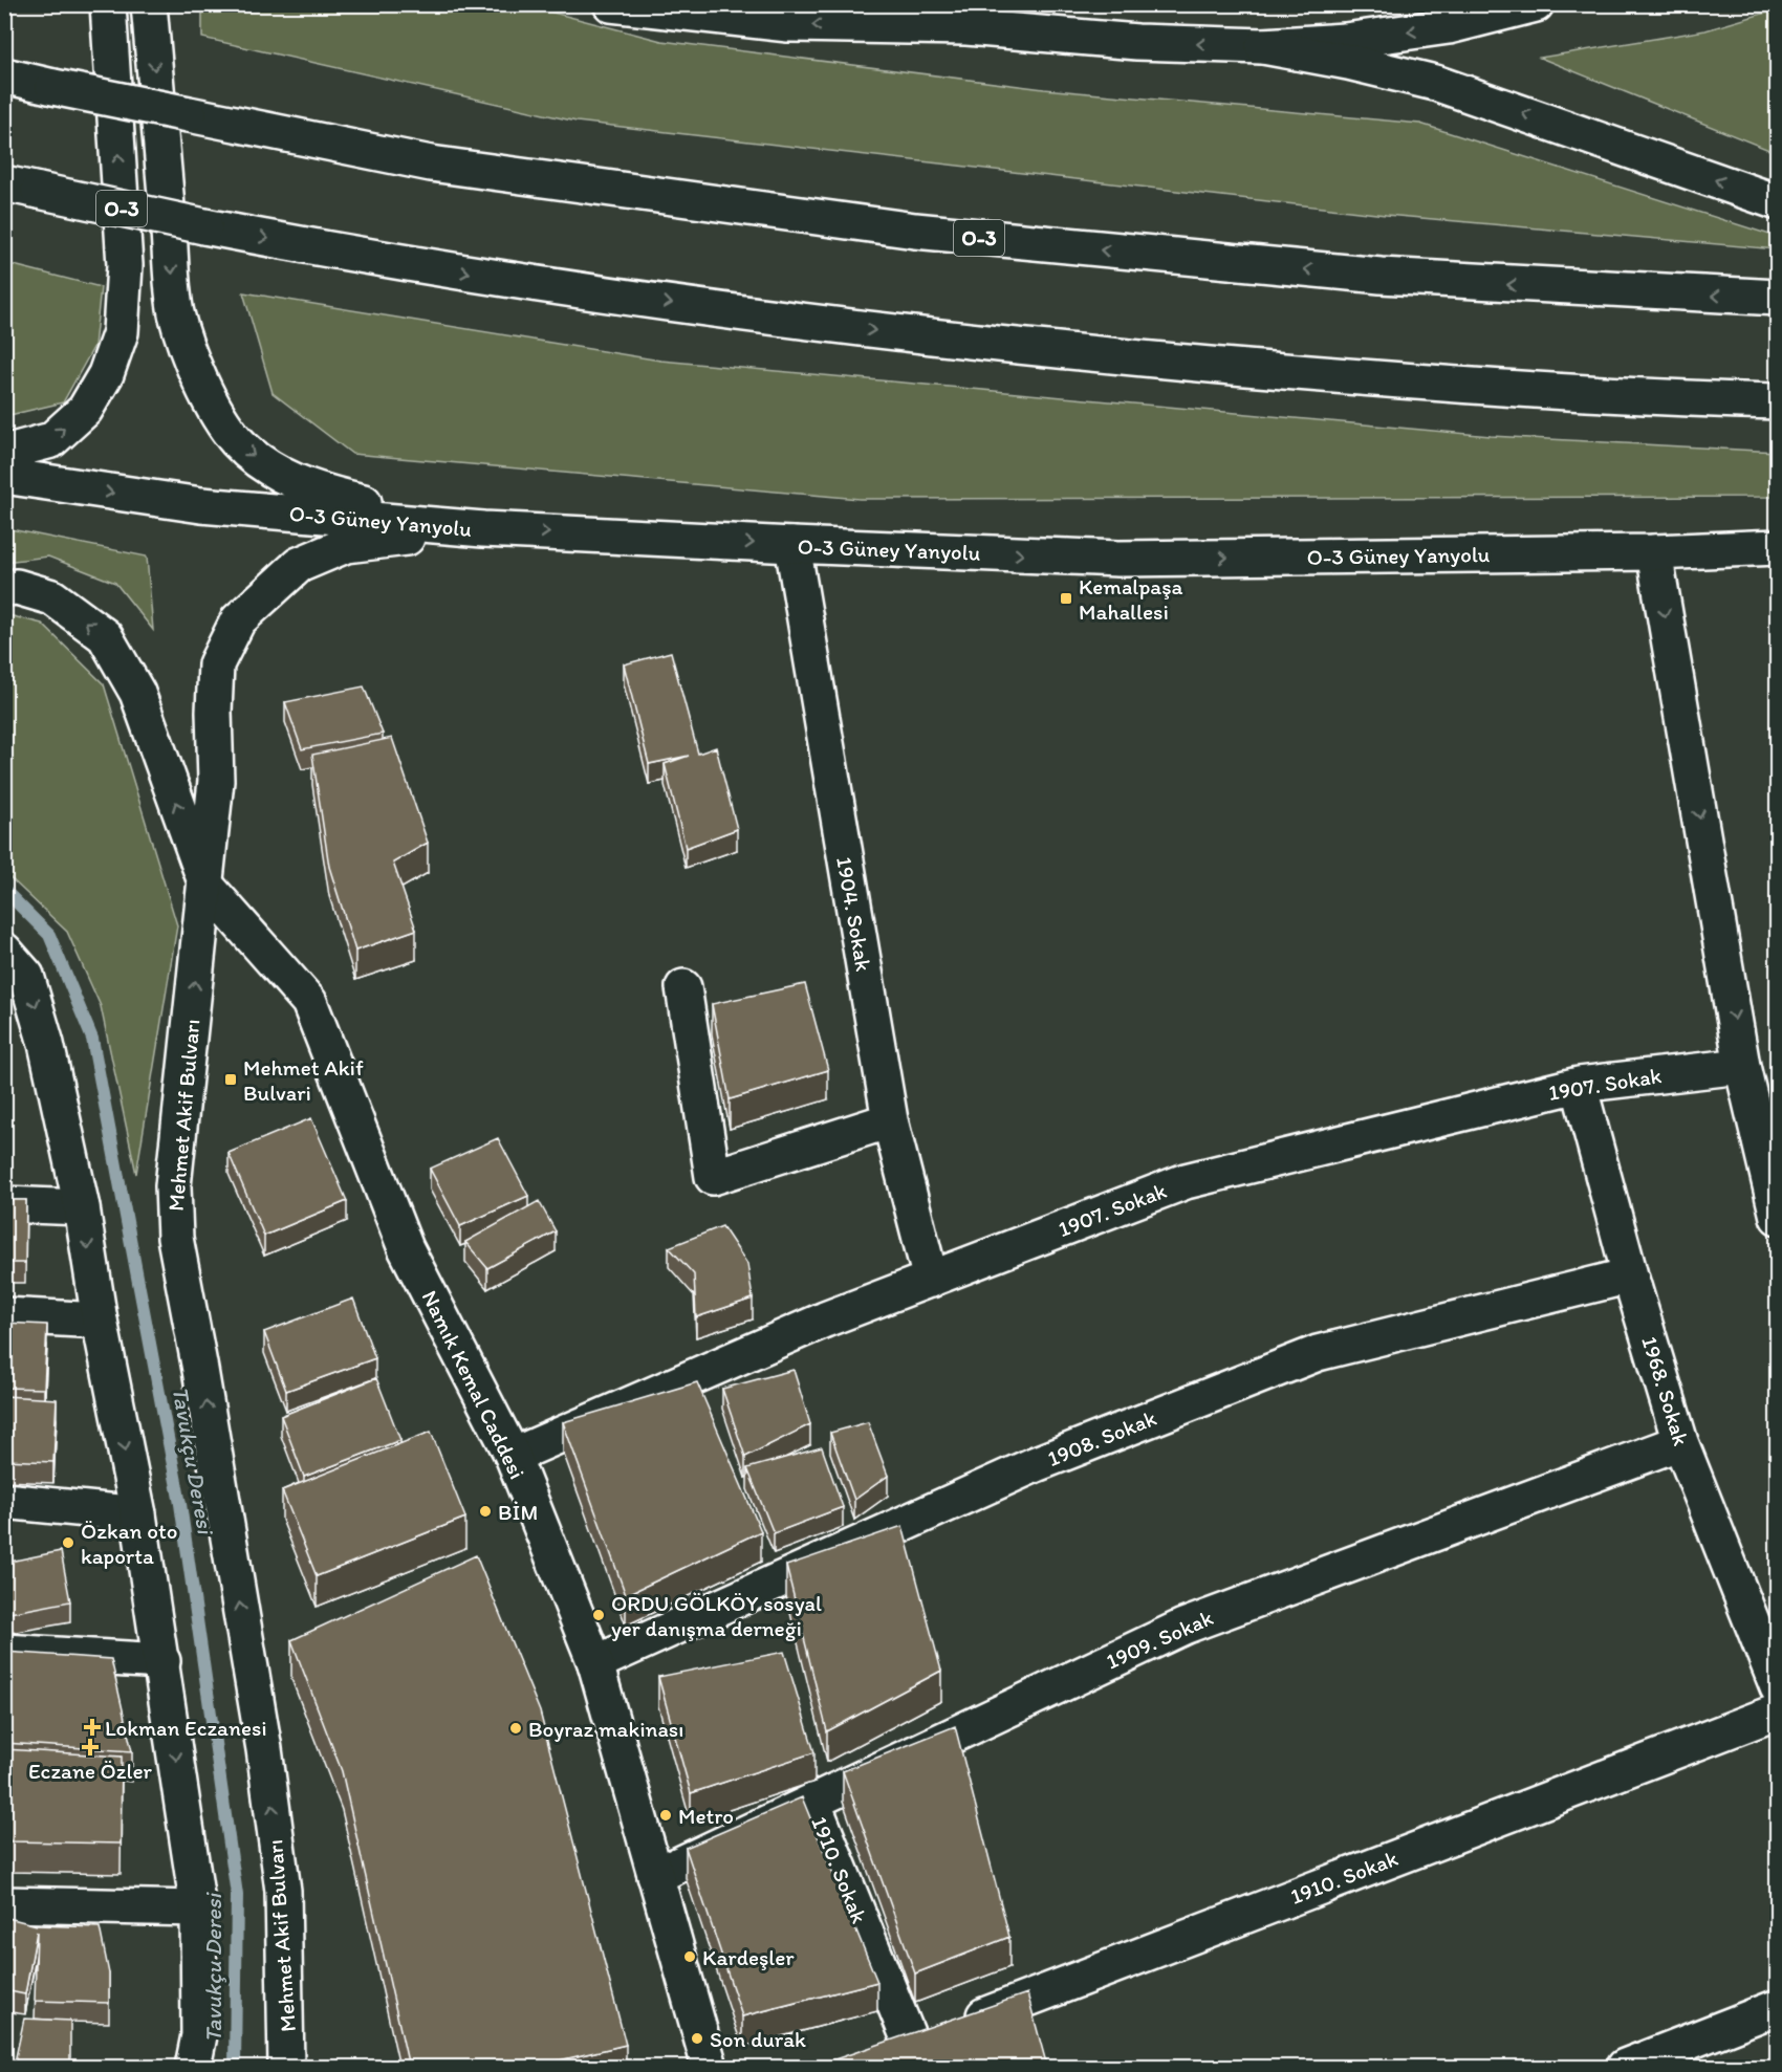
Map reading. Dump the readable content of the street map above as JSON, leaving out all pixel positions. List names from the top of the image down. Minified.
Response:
{"streets":{"main road":["O-3","O-3 Güney Yanyolu","1904. Sokak","1907. Sokak","Mehmet Akif Bulvarı","Namık Kemal Caddesi","1968. Sokak","1908. Sokak","1909. Sokak","1910. Sokak"]},"crossings":[["O-3 Güney Yanyolu","1904. Sokak"],["O-3 Güney Yanyolu","Mehmet Akif Bulvarı"],["1904. Sokak","1907. Sokak"],["1907. Sokak","Namık Kemal Caddesi"],["1907. Sokak","1968. Sokak"],["Mehmet Akif Bulvarı","Namık Kemal Caddesi"],["Namık Kemal Caddesi","1908. Sokak"],["Namık Kemal Caddesi","1909. Sokak"],["1968. Sokak","1908. Sokak"],["1968. Sokak","1909. Sokak"],["1909. Sokak","1910. Sokak"]],"water":["Tavukçu Deresi"],"places":{"transit":["Kemalpaşa Mahallesi","Mehmet Akif Bulvari"],"other":["BİM","Özkan oto kaporta","ORDU GÖLKÖY sosyal yer danışma derneği","Boyraz makinası","Metro","Kardeşler","Son durak"],"health":["Lokman Eczanesi","Eczane Özler"]}}
